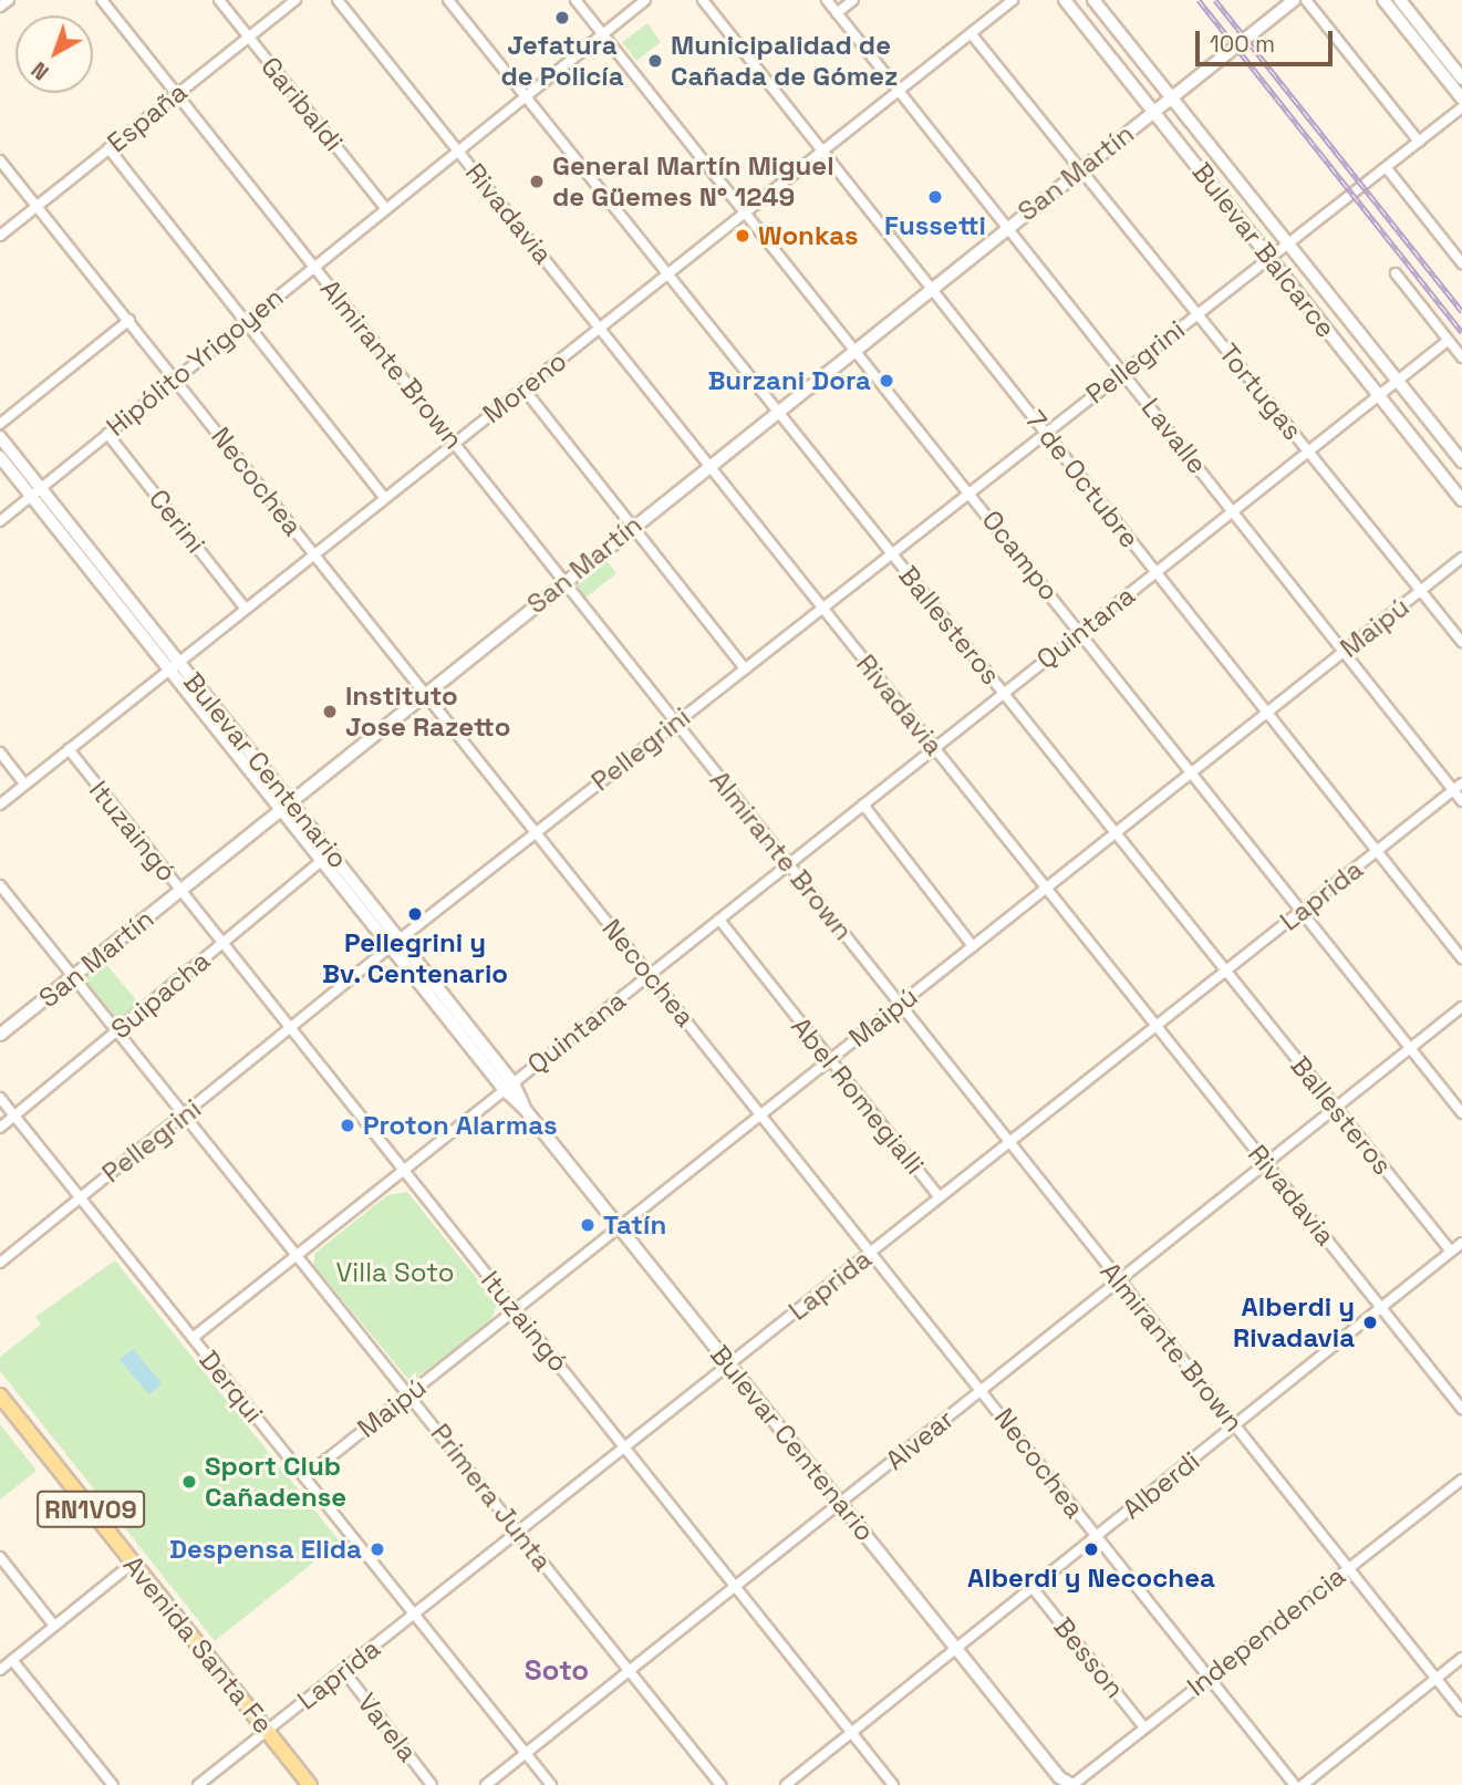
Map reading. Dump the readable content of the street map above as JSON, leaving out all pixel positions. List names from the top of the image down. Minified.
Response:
{"streets":{"main road":["San Martín","Bulevar Balcarce","Bulevar Centenario","RN1V09","Avenida Santa Fe"],"street":["Garibaldi","España","Rivadavia","Hipólito Yrigoyen","Pellegrini","Almirante Brown","Moreno","Tortugas","Lavalle","7 de Octubre","Necochea","Cerini","Ocampo","Ballesteros","Quintana","Maipú","Ituzaingó","Laprida","Suipacha","Abel Romegialli","Derqui","Alvear","Alberdi","Primera Junta","Independencia","Besson","Varela"]},"crossings":[["Garibaldi","España"],["Garibaldi","Hipólito Yrigoyen"],["España","Almirante Brown"],["España","Necochea"],["San Martín","Rivadavia"],["San Martín","Bulevar Balcarce"],["San Martín","Almirante Brown"],["San Martín","Tortugas"],["San Martín","Lavalle"],["San Martín","7 de Octubre"],["San Martín","Necochea"],["San Martín","Ocampo"],["San Martín","Ballesteros"],["San Martín","Bulevar Centenario"],["San Martín","Ituzaingó"],["San Martín","Primera Junta"],["Rivadavia","Hipólito Yrigoyen"],["Rivadavia","Pellegrini"],["Rivadavia","Moreno"],["Rivadavia","Quintana"],["Rivadavia","Maipú"],["Rivadavia","Laprida"],["Rivadavia","Alvear"],["Rivadavia","Alberdi"],["Bulevar Balcarce","Pellegrini"],["Bulevar Balcarce","Quintana"],["Hipólito Yrigoyen","Almirante Brown"],["Hipólito Yrigoyen","Necochea"],["Hipólito Yrigoyen","Cerini"],["Hipólito Yrigoyen","Ocampo"],["Hipólito Yrigoyen","Ballesteros"],["Hipólito Yrigoyen","Bulevar Centenario"],["Pellegrini","Almirante Brown"],["Pellegrini","Tortugas"],["Pellegrini","Lavalle"],["Pellegrini","7 de Octubre"],["Pellegrini","Necochea"],["Pellegrini","Ocampo"],["Pellegrini","Ballesteros"],["Pellegrini","Bulevar Centenario"],["Pellegrini","Ituzaingó"],["Pellegrini","Derqui"],["Pellegrini","Primera Junta"],["Almirante Brown","Moreno"],["Almirante Brown","Quintana"],["Almirante Brown","Maipú"],["Almirante Brown","Laprida"],["Almirante Brown","Alvear"],["Almirante Brown","Alberdi"],["Almirante Brown","Independencia"],["Moreno","Tortugas"],["Moreno","Lavalle"],["Moreno","7 de Octubre"],["Moreno","Necochea"],["Moreno","Cerini"],["Moreno","Ocampo"],["Moreno","Ballesteros"],["Moreno","Bulevar Centenario"],["Moreno","Ituzaingó"],["Tortugas","Quintana"],["Tortugas","Maipú"],["Lavalle","Quintana"],["Lavalle","Maipú"],["Lavalle","Laprida"],["7 de Octubre","Quintana"],["7 de Octubre","Maipú"],["7 de Octubre","Laprida"],["Necochea","Quintana"],["Necochea","Maipú"],["Necochea","Laprida"],["Necochea","Alvear"],["Necochea","Alberdi"],["Necochea","Independencia"],["Ocampo","Quintana"],["Ocampo","Maipú"],["Ocampo","Laprida"],["Ocampo","Alvear"],["Ballesteros","Quintana"],["Ballesteros","Maipú"],["Ballesteros","Laprida"],["Ballesteros","Alvear"],["Ballesteros","Alberdi"],["Quintana","Bulevar Centenario"],["Quintana","Ituzaingó"],["Quintana","Abel Romegialli"],["Quintana","Derqui"],["Quintana","Primera Junta"],["Maipú","Bulevar Centenario"],["Maipú","Ituzaingó"],["Maipú","Abel Romegialli"],["Maipú","Derqui"],["Maipú","Primera Junta"],["Bulevar Centenario","Laprida"],["Bulevar Centenario","Suipacha"],["Bulevar Centenario","Alvear"],["Bulevar Centenario","Alberdi"],["Bulevar Centenario","Independencia"],["Ituzaingó","Laprida"],["Ituzaingó","Suipacha"],["Ituzaingó","Alvear"],["Ituzaingó","Alberdi"],["Laprida","Abel Romegialli"],["Laprida","Derqui"],["Laprida","Primera Junta"],["Laprida","Avenida Santa Fe"],["Laprida","Varela"],["Suipacha","Derqui"],["Suipacha","Primera Junta"],["Derqui","Alvear"],["Alvear","Primera Junta"],["Alberdi","Besson"],["Independencia","Besson"]],"districts":["Soto"],"parks":["Villa Soto"],"places":["Jefatura de Policía","Municipalidad de Cañada de Gómez","General Martín Miguel de Güemes N° 1249","Fussetti","Wonkas","Burzani Dora","Instituto Jose Razetto","Pellegrini y Bv. Centenario","Proton Alarmas","Tatín","Alberdi y Rivadavia","Sport Club Cañadense","Despensa Elida","Alberdi y Necochea"],"scale_bar":"100 m","north":"bottom left"}
